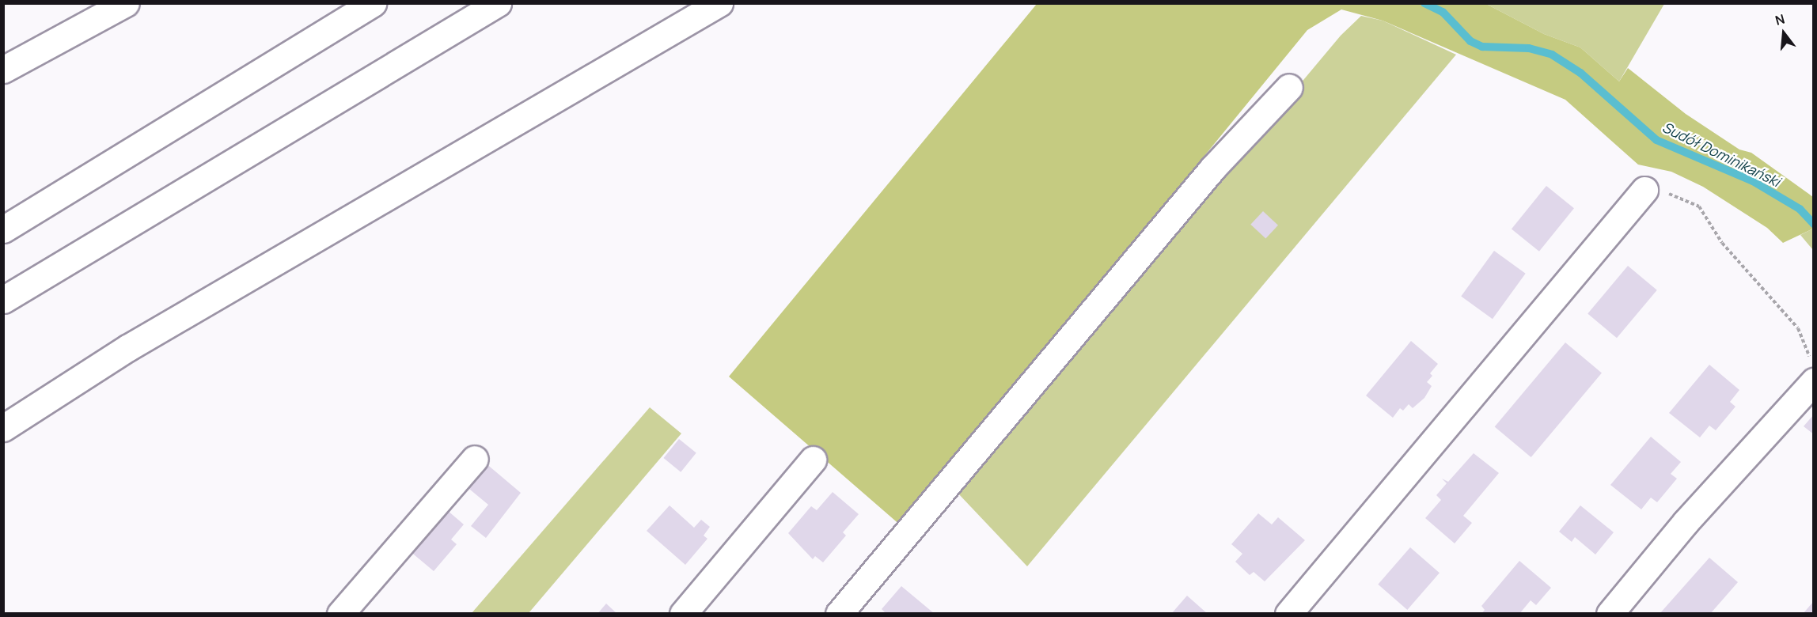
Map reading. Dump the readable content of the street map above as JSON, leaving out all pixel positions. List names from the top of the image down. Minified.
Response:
{"water":["Sudół Dominikański"],"north":"top"}
